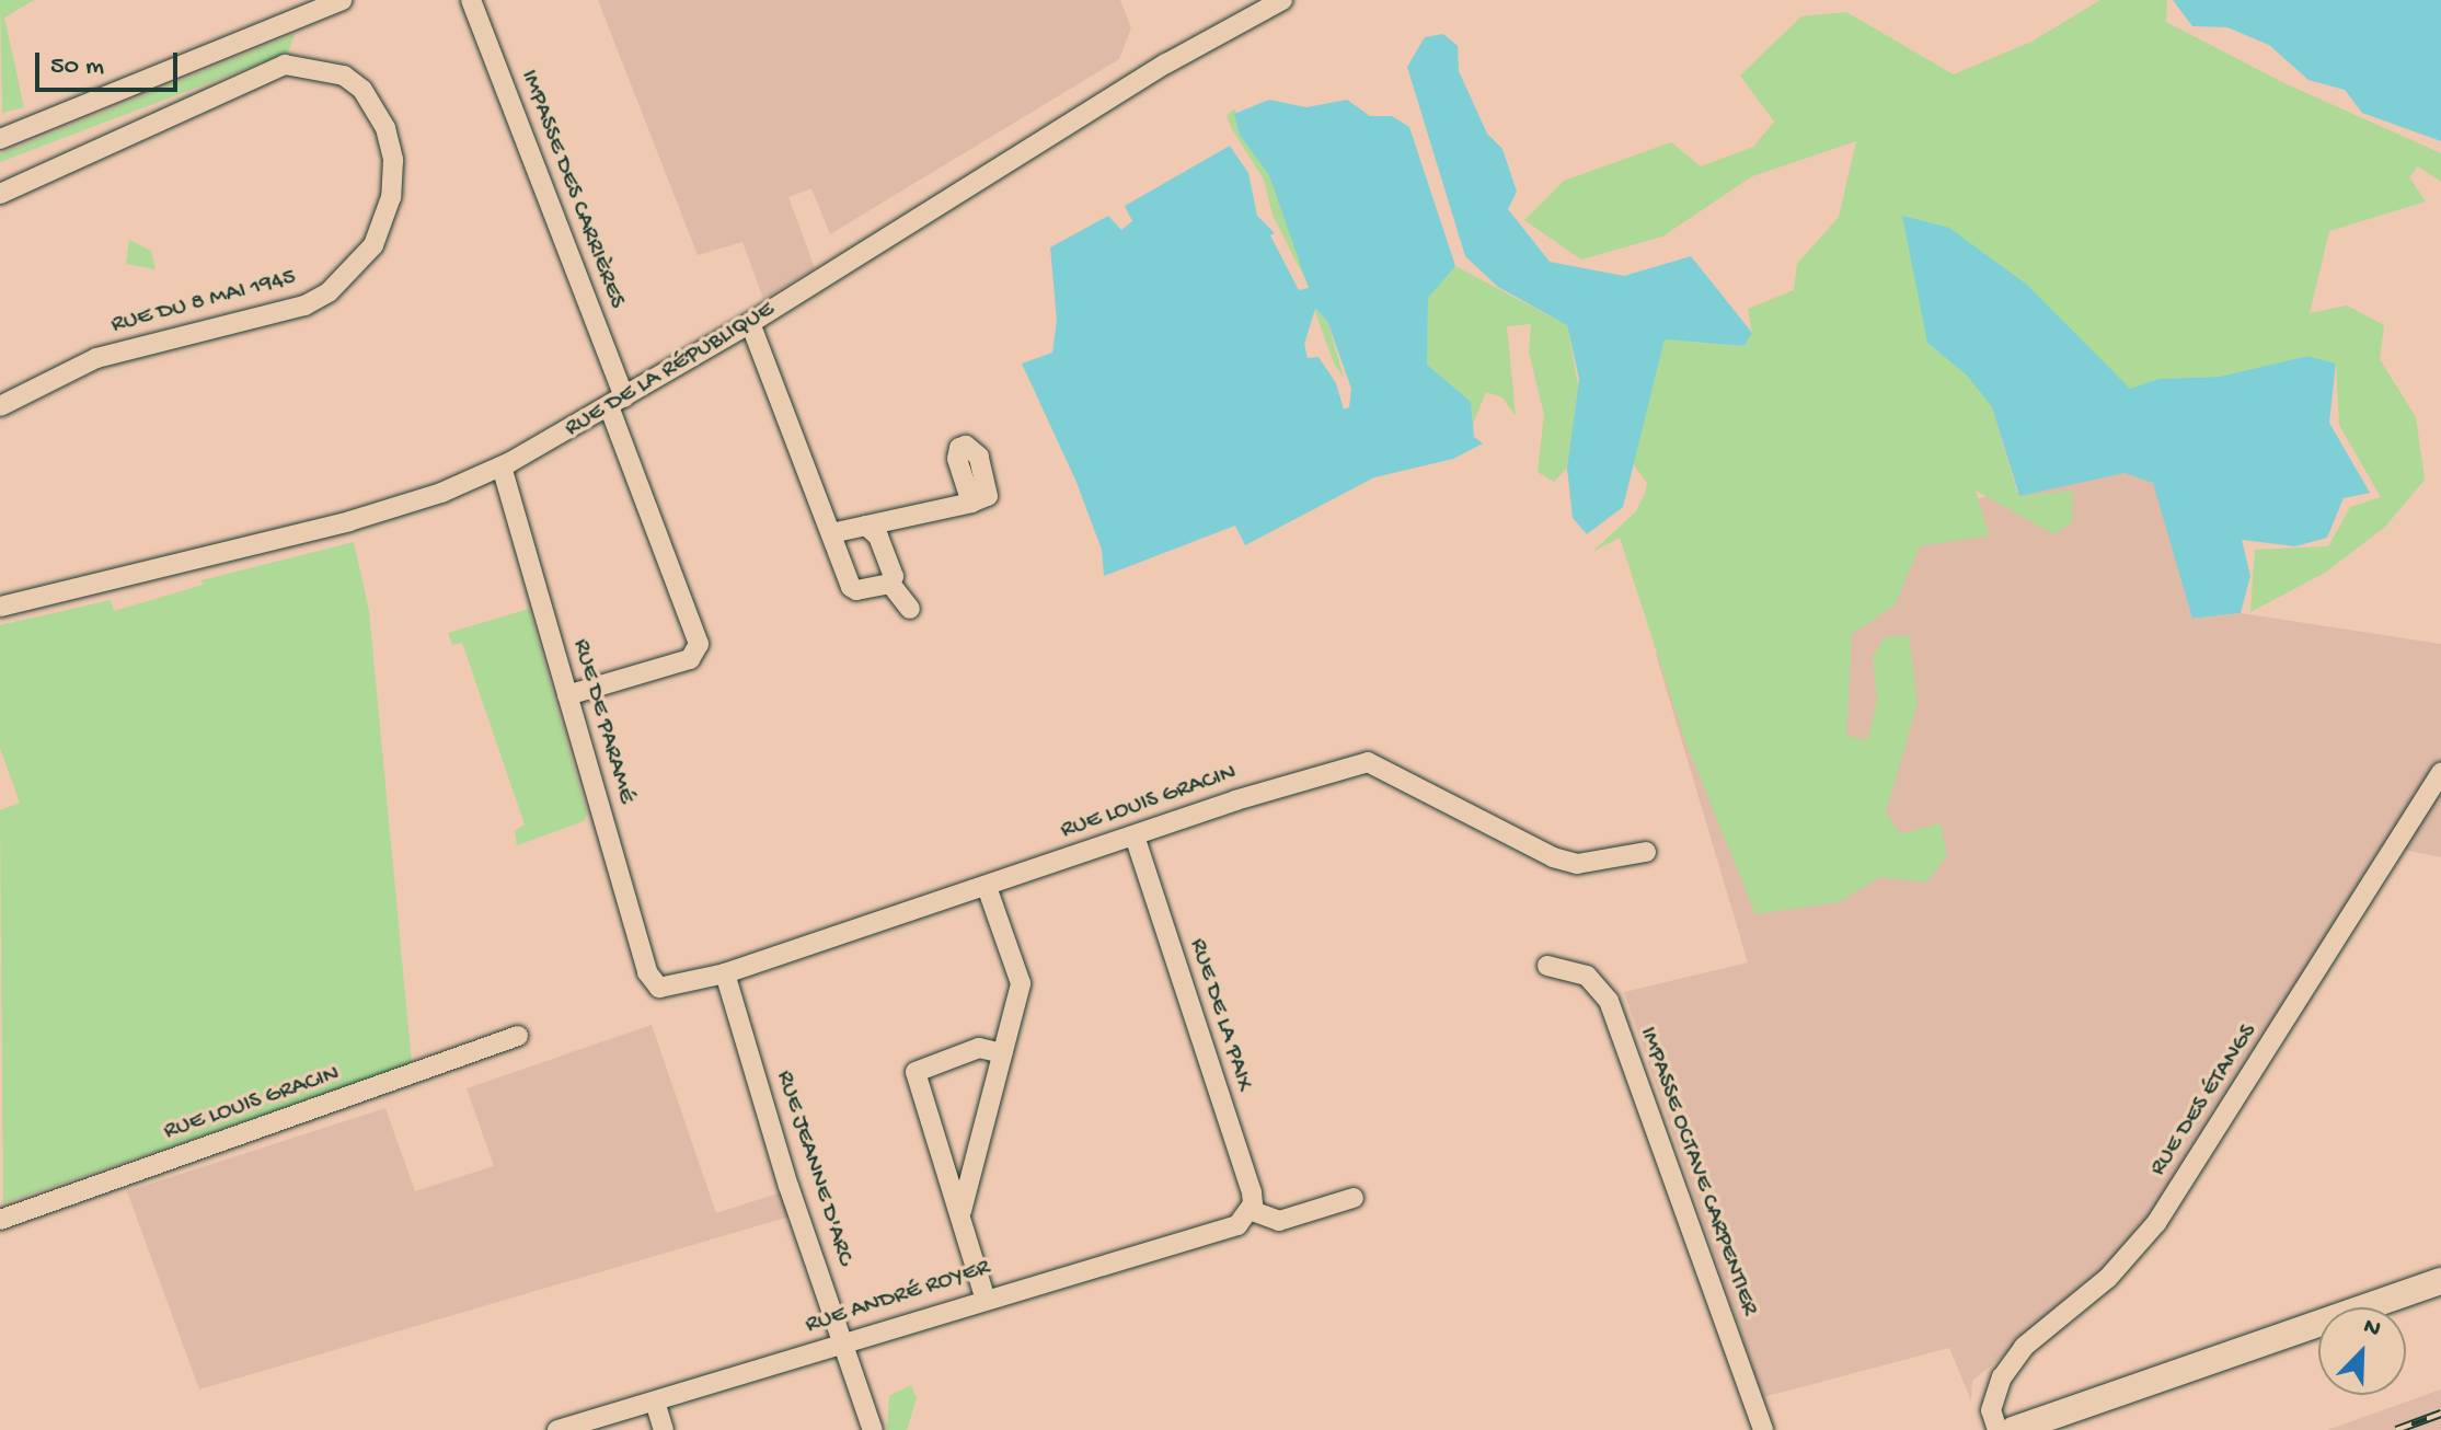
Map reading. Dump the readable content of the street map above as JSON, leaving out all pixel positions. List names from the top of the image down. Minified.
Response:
{"streets":{"street":["IMPASSE DES CARRIÈRES","RUE DU 8 MAI 1945","RUE DE LA RÉPUBLIQUE","RUE DE PARAMÉ","RUE LOUIS GRACIN","RUE DE LA PAIX","RUE DES ÉTANGS","RUE JEANNE D'ARC","IMPASSE OCTAVE CARPENTIER","RUE ANDRÉ ROYER"]},"crossings":[["IMPASSE DES CARRIÈRES","RUE DE LA RÉPUBLIQUE"],["IMPASSE DES CARRIÈRES","RUE DE PARAMÉ"],["RUE DE LA RÉPUBLIQUE","RUE DE PARAMÉ"],["RUE DE PARAMÉ","RUE LOUIS GRACIN"],["RUE LOUIS GRACIN","RUE DE LA PAIX"],["RUE LOUIS GRACIN","RUE JEANNE D'ARC"],["RUE DE LA PAIX","RUE ANDRÉ ROYER"],["RUE JEANNE D'ARC","RUE ANDRÉ ROYER"]],"scale_bar":"50 m","north":"top right"}
